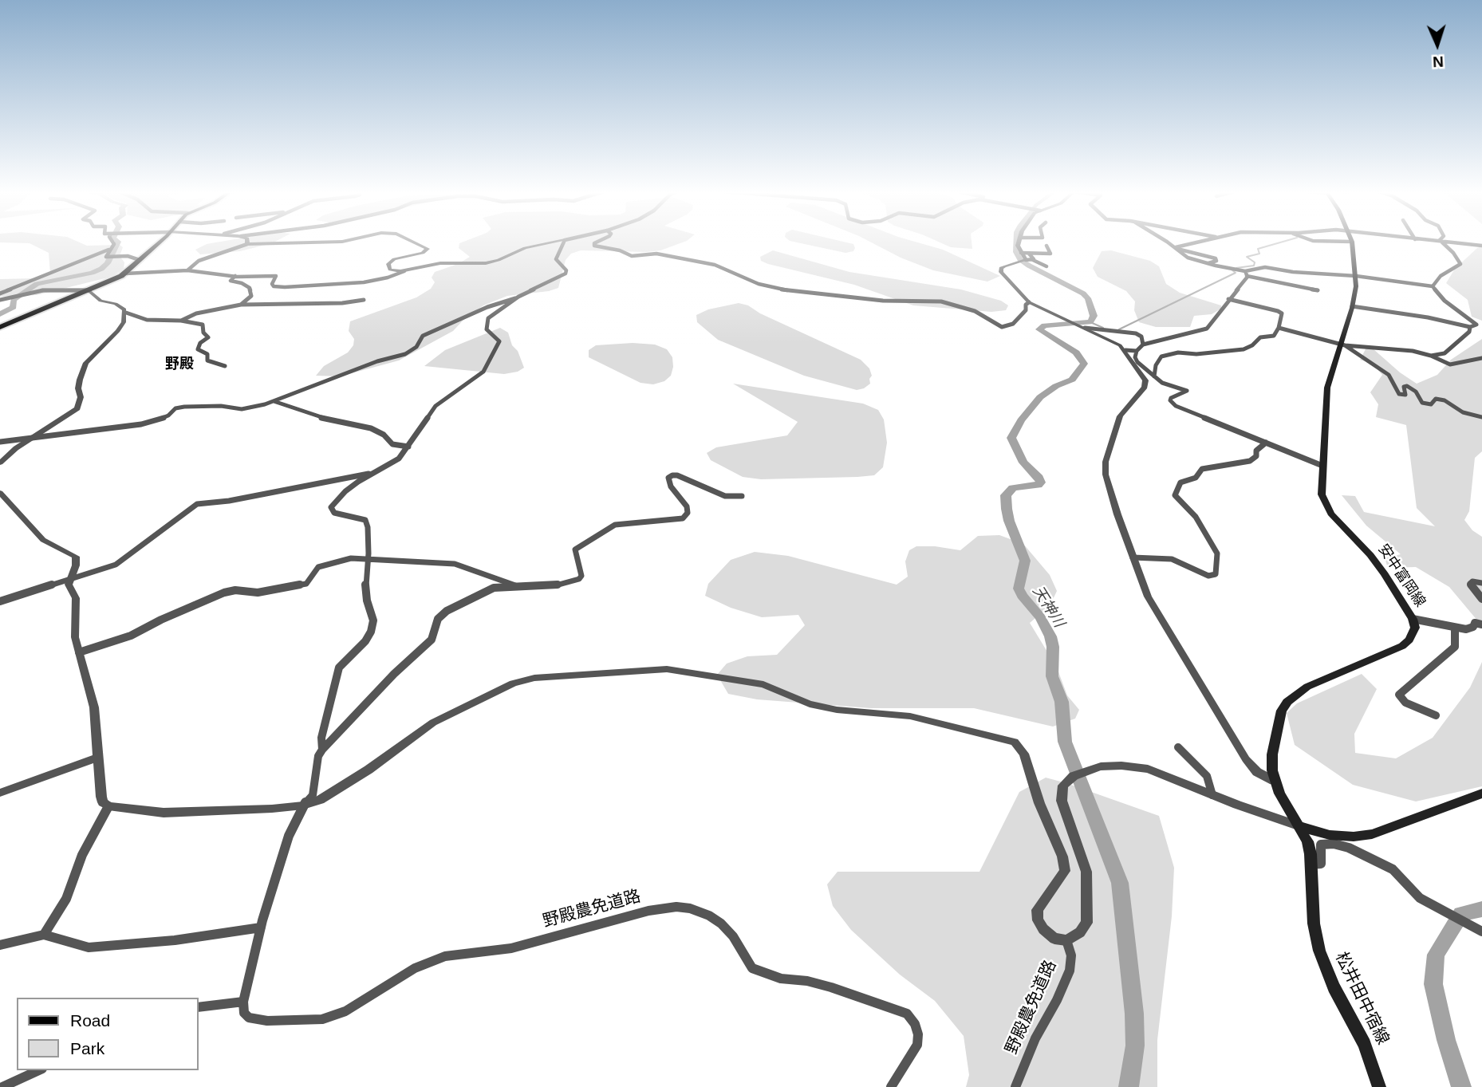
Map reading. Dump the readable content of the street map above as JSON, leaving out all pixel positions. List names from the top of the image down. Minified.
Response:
{"streets":{"main road":["安中富岡線","松井田中宿線"],"street":["野殿農免道路"]},"crossings":[["安中富岡線","松井田中宿線"]],"districts":["野殿"],"water":["天神川"],"legend":["Road","Park"],"north":"bottom"}
